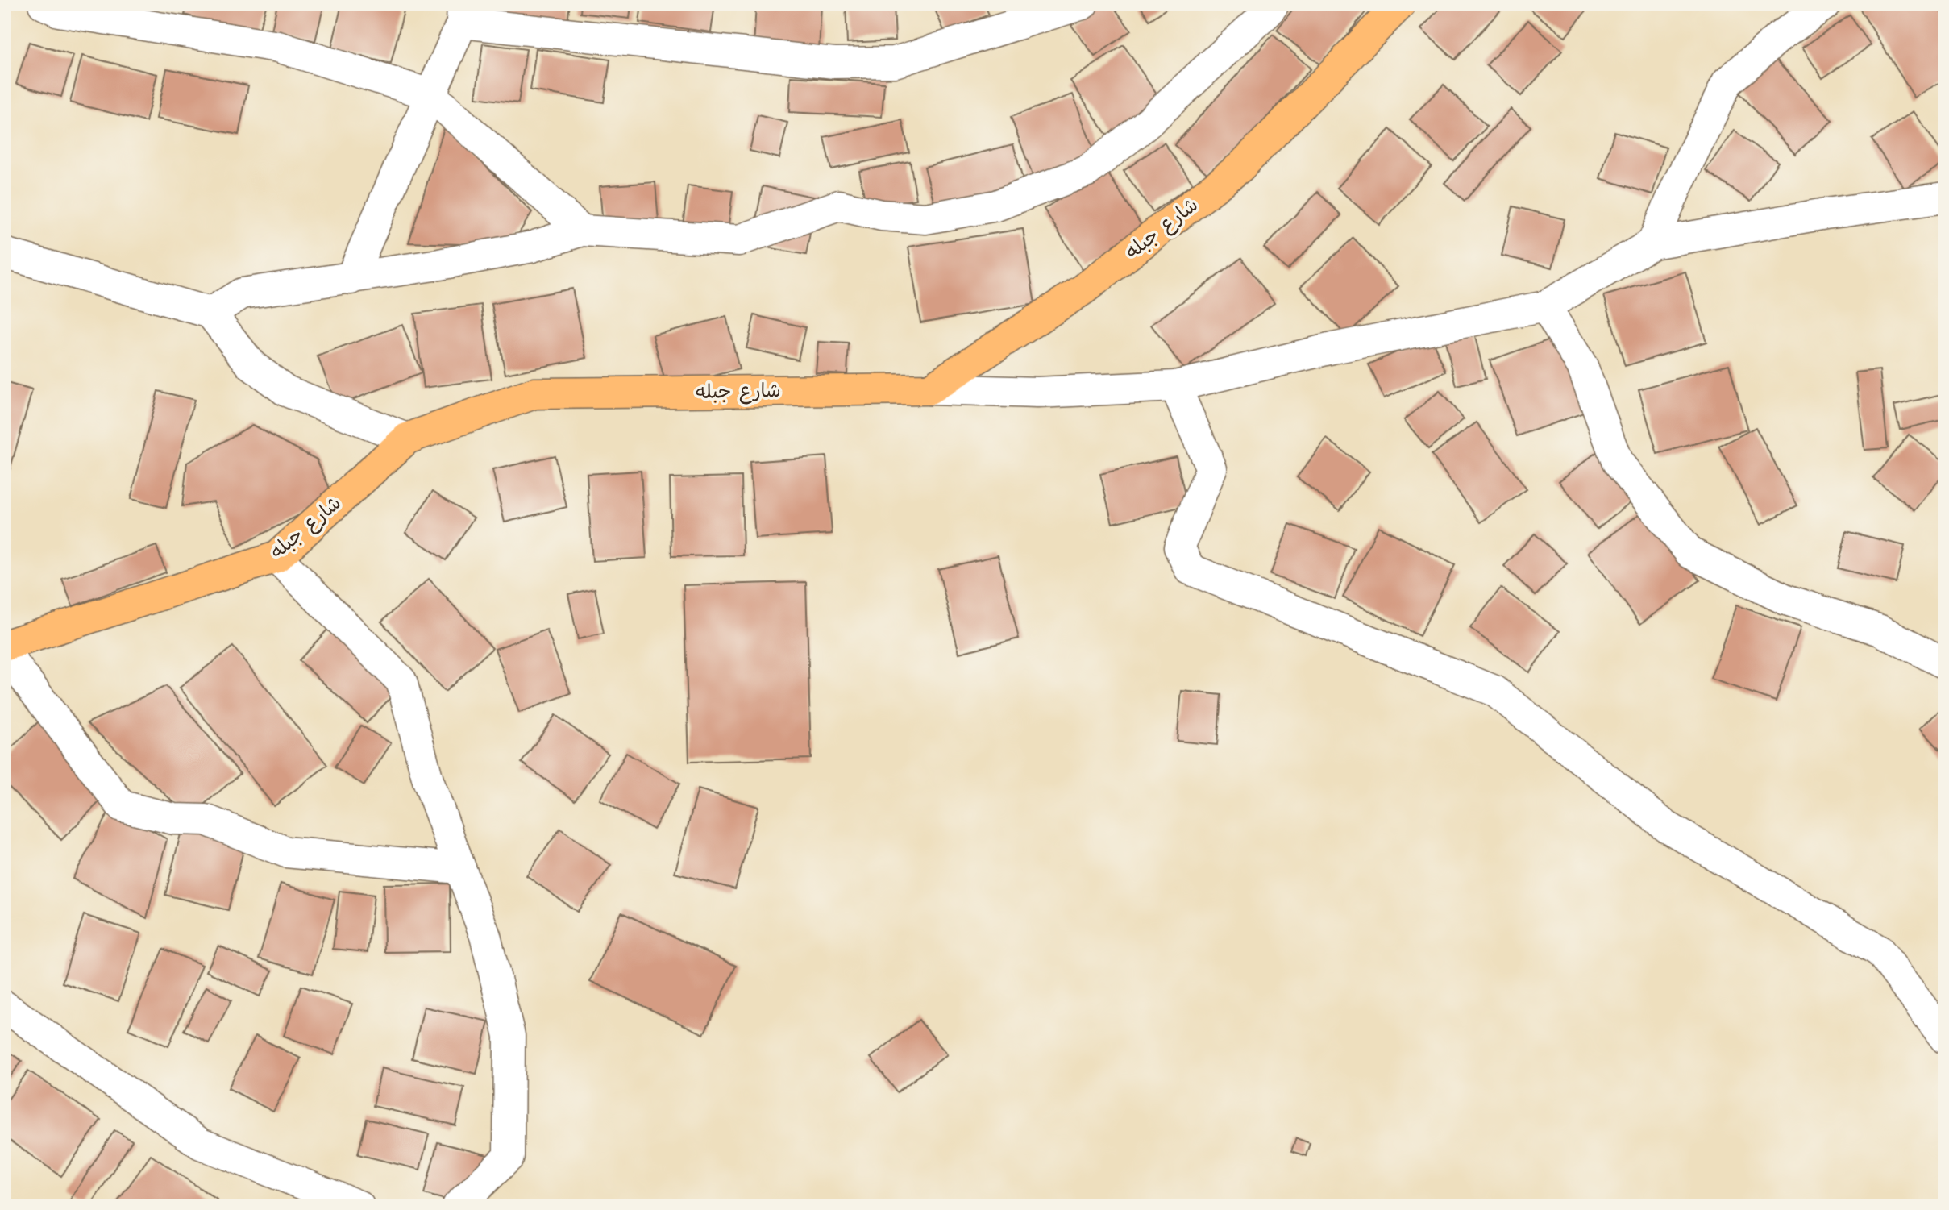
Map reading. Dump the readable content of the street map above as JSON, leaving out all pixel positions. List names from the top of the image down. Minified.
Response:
{"streets":{"main road":["شارع جبله"]}}
